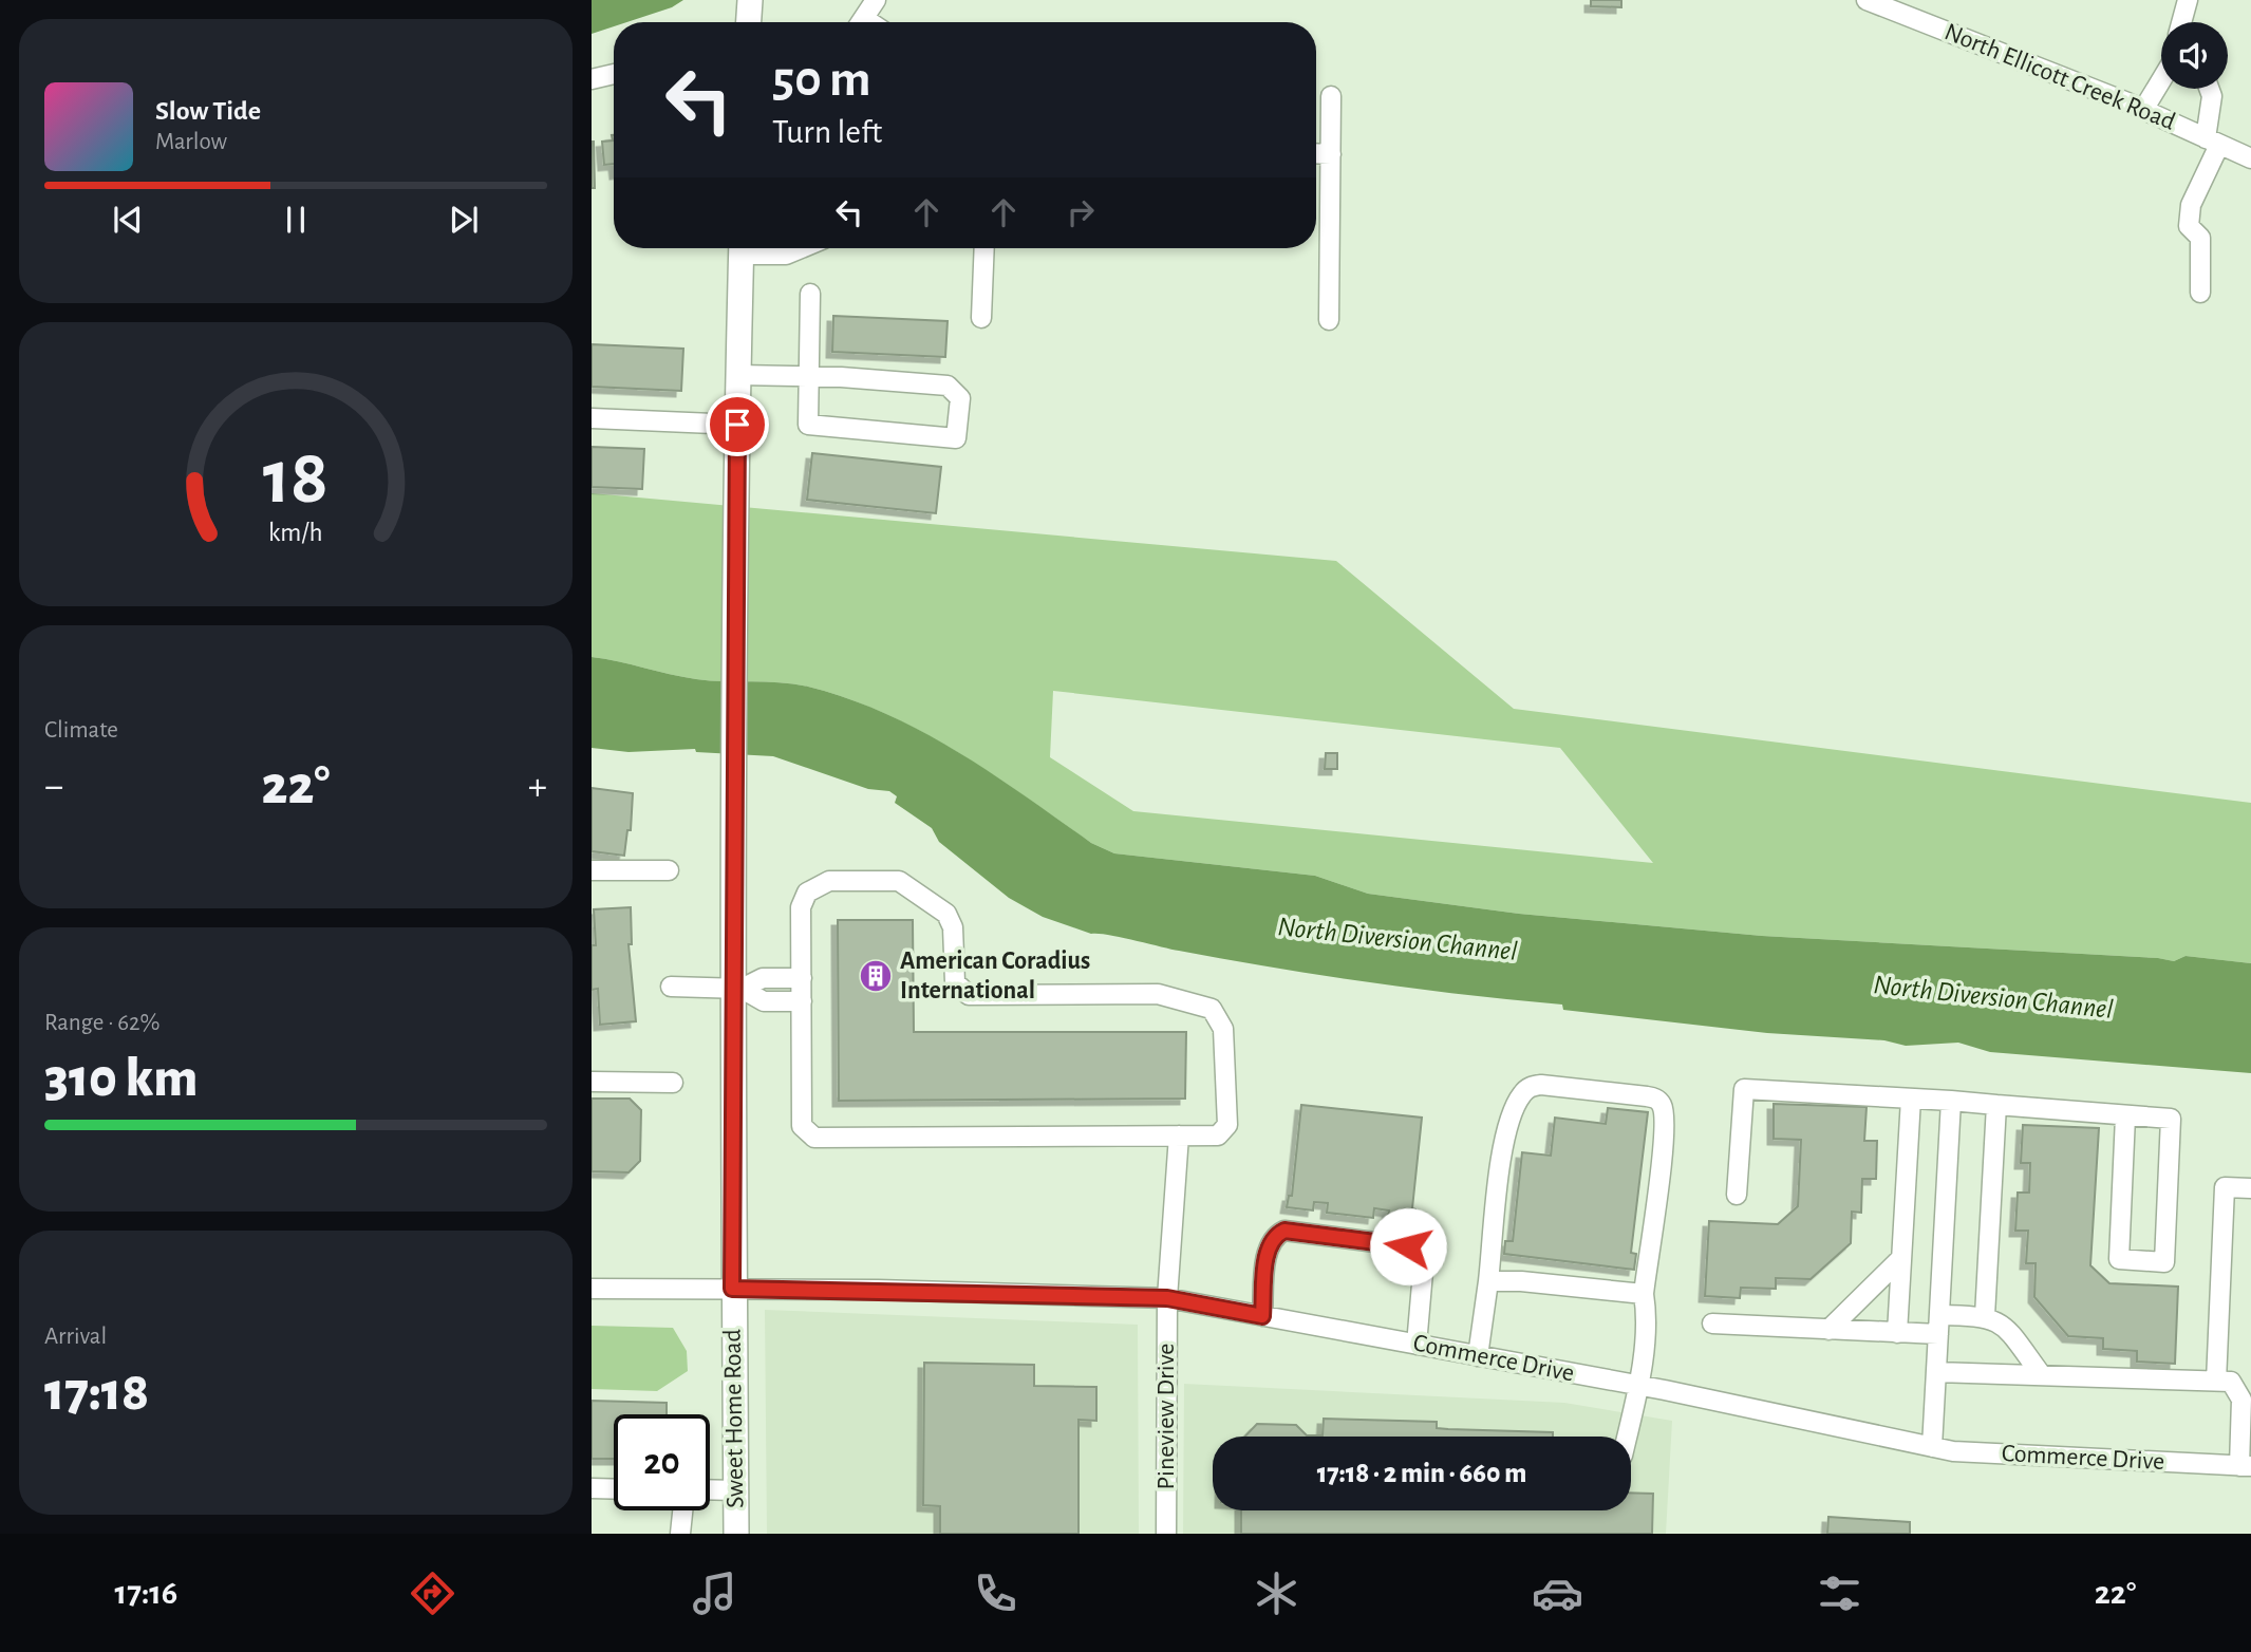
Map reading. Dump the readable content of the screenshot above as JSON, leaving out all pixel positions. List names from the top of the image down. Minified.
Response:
{"streets":{"main road":["Sweet Home Road"],"street":["North Ellicott Creek Road","Commerce Drive","Pineview Drive"]},"crossings":[["Commerce Drive","Pineview Drive"],["Commerce Drive","Sweet Home Road"]],"water":["North Diversion Channel"],"places":{"building":["American Coradius International"]},"page":{"turn":["50 m","Turn left"],"song":["Slow Tide","Marlow"],"tile":["Climate",["Range · 62%","310 km"],["Arrival","17:18"]],"heat":["−","22°","+"],"limit":"20","trip":"17:18 · 2 min · 660 m","tabs":["17:16","22°"],"gauge":["18","km/h"]}}
